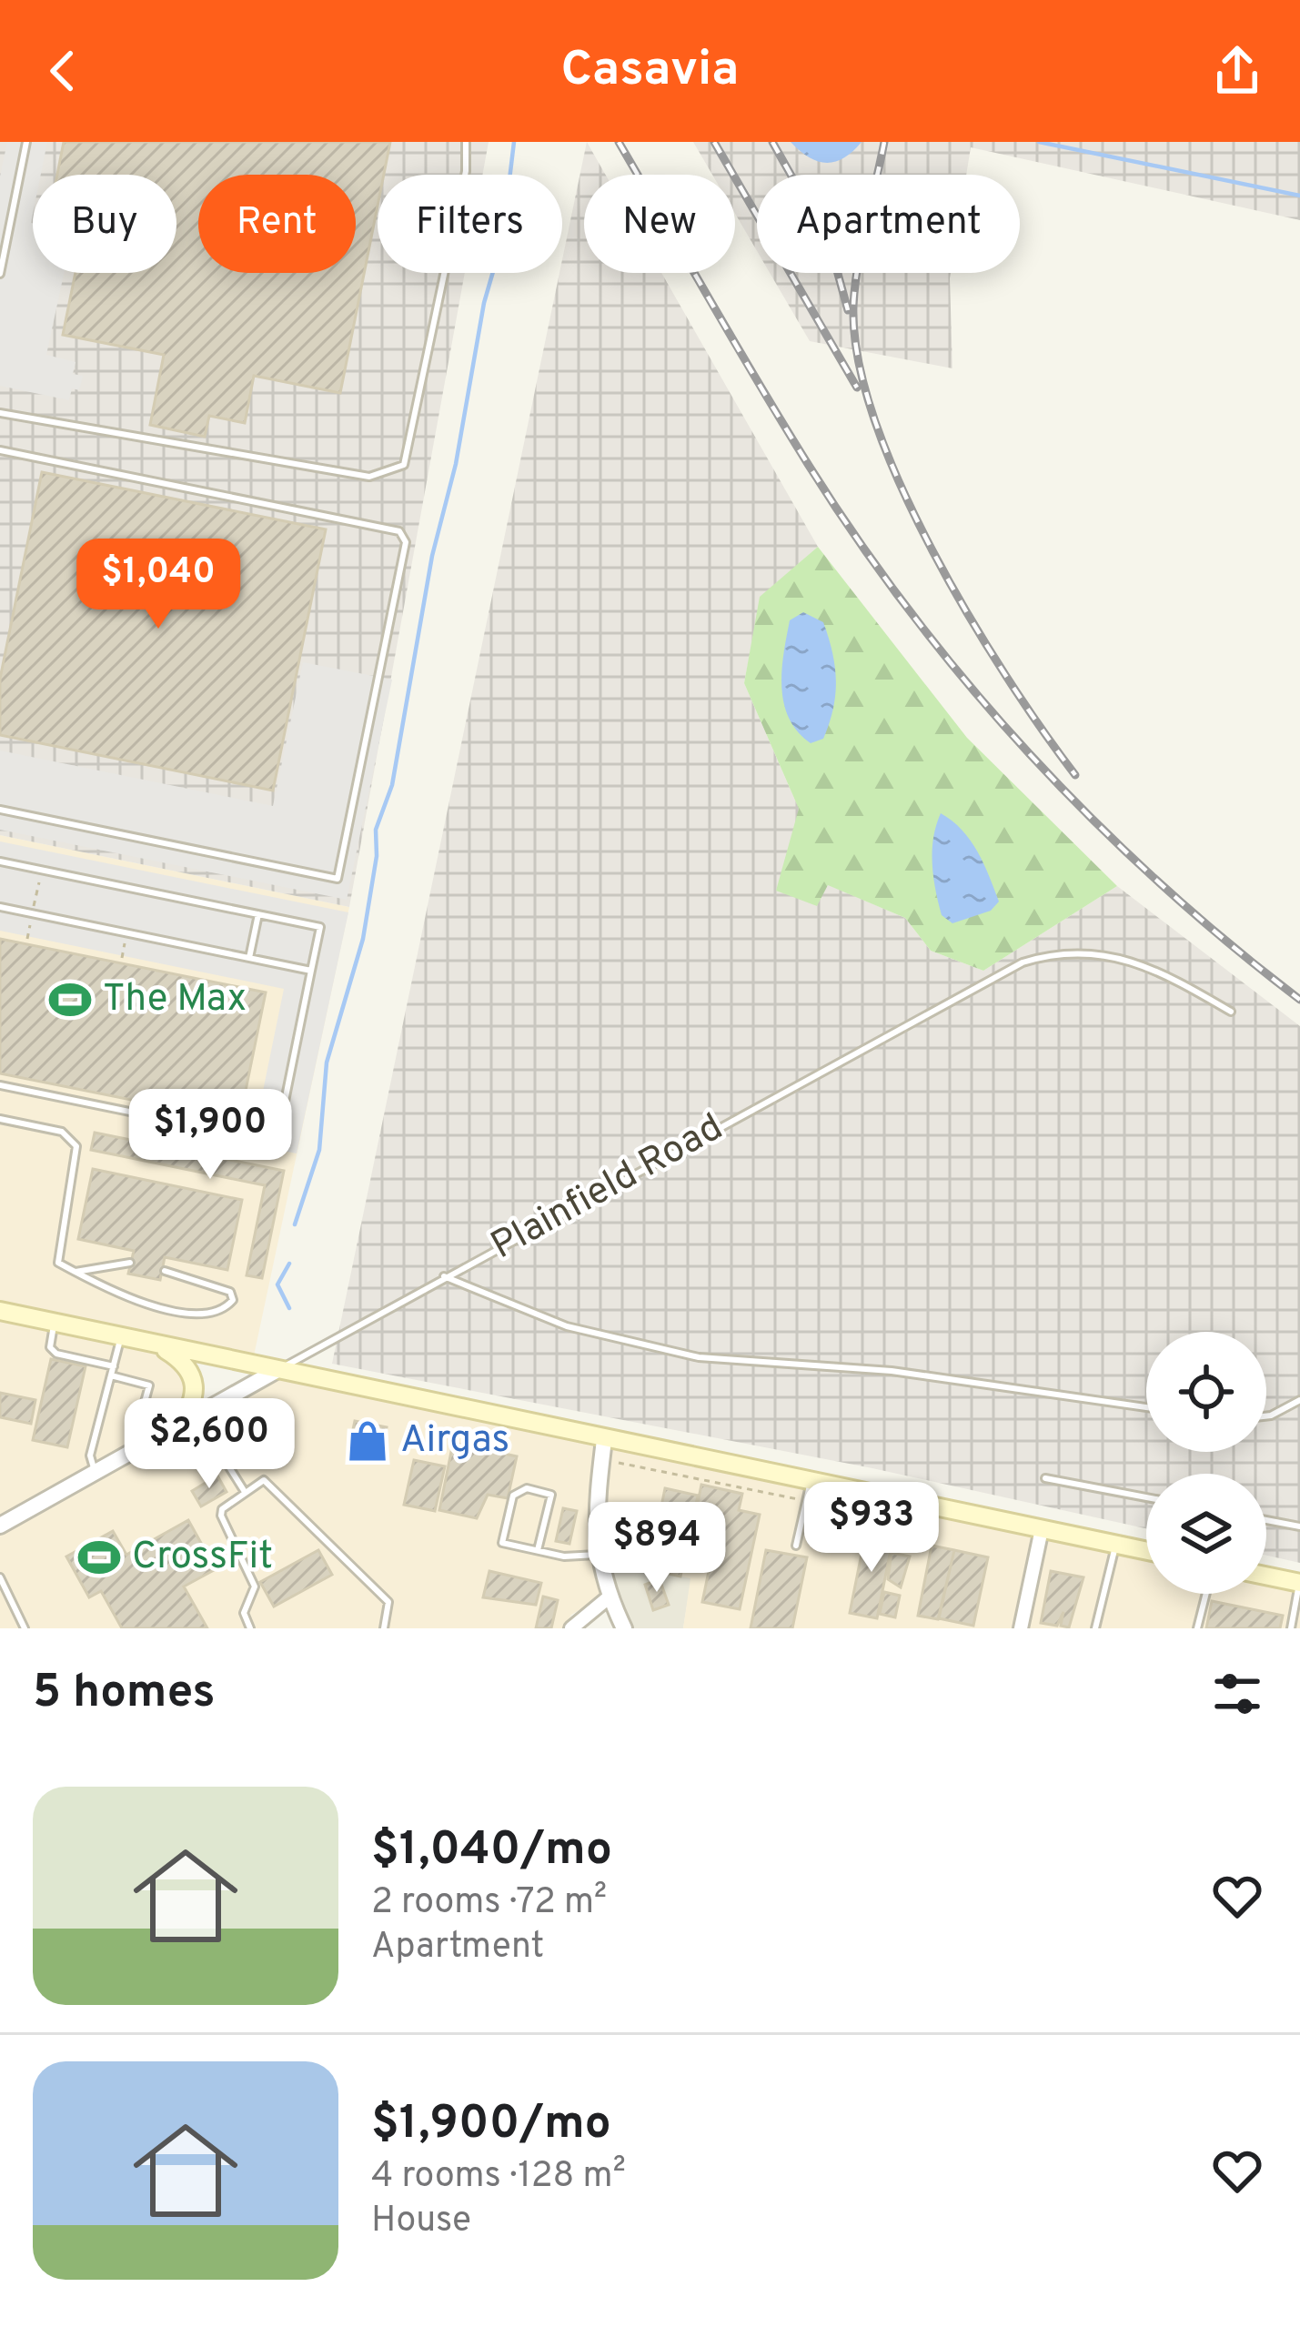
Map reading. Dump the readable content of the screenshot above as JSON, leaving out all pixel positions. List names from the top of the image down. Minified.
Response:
{"streets":{"street":["Plainfield Road"]},"places":{"sports":["The Max","CrossFit"],"shop":["Airgas"]},"page":{"header":"Casavia","chip":["Buy","Rent","Filters","New","Apartment"],"price":["$1,040","$1,900","$2,600","$933","$894"],"heading":"5 homes","list":[{"name":"$1,040/mo","note":"2 rooms · 72 m² · Apartment"},{"name":"$1,900/mo","note":"4 rooms · 128 m² · House"}]}}
